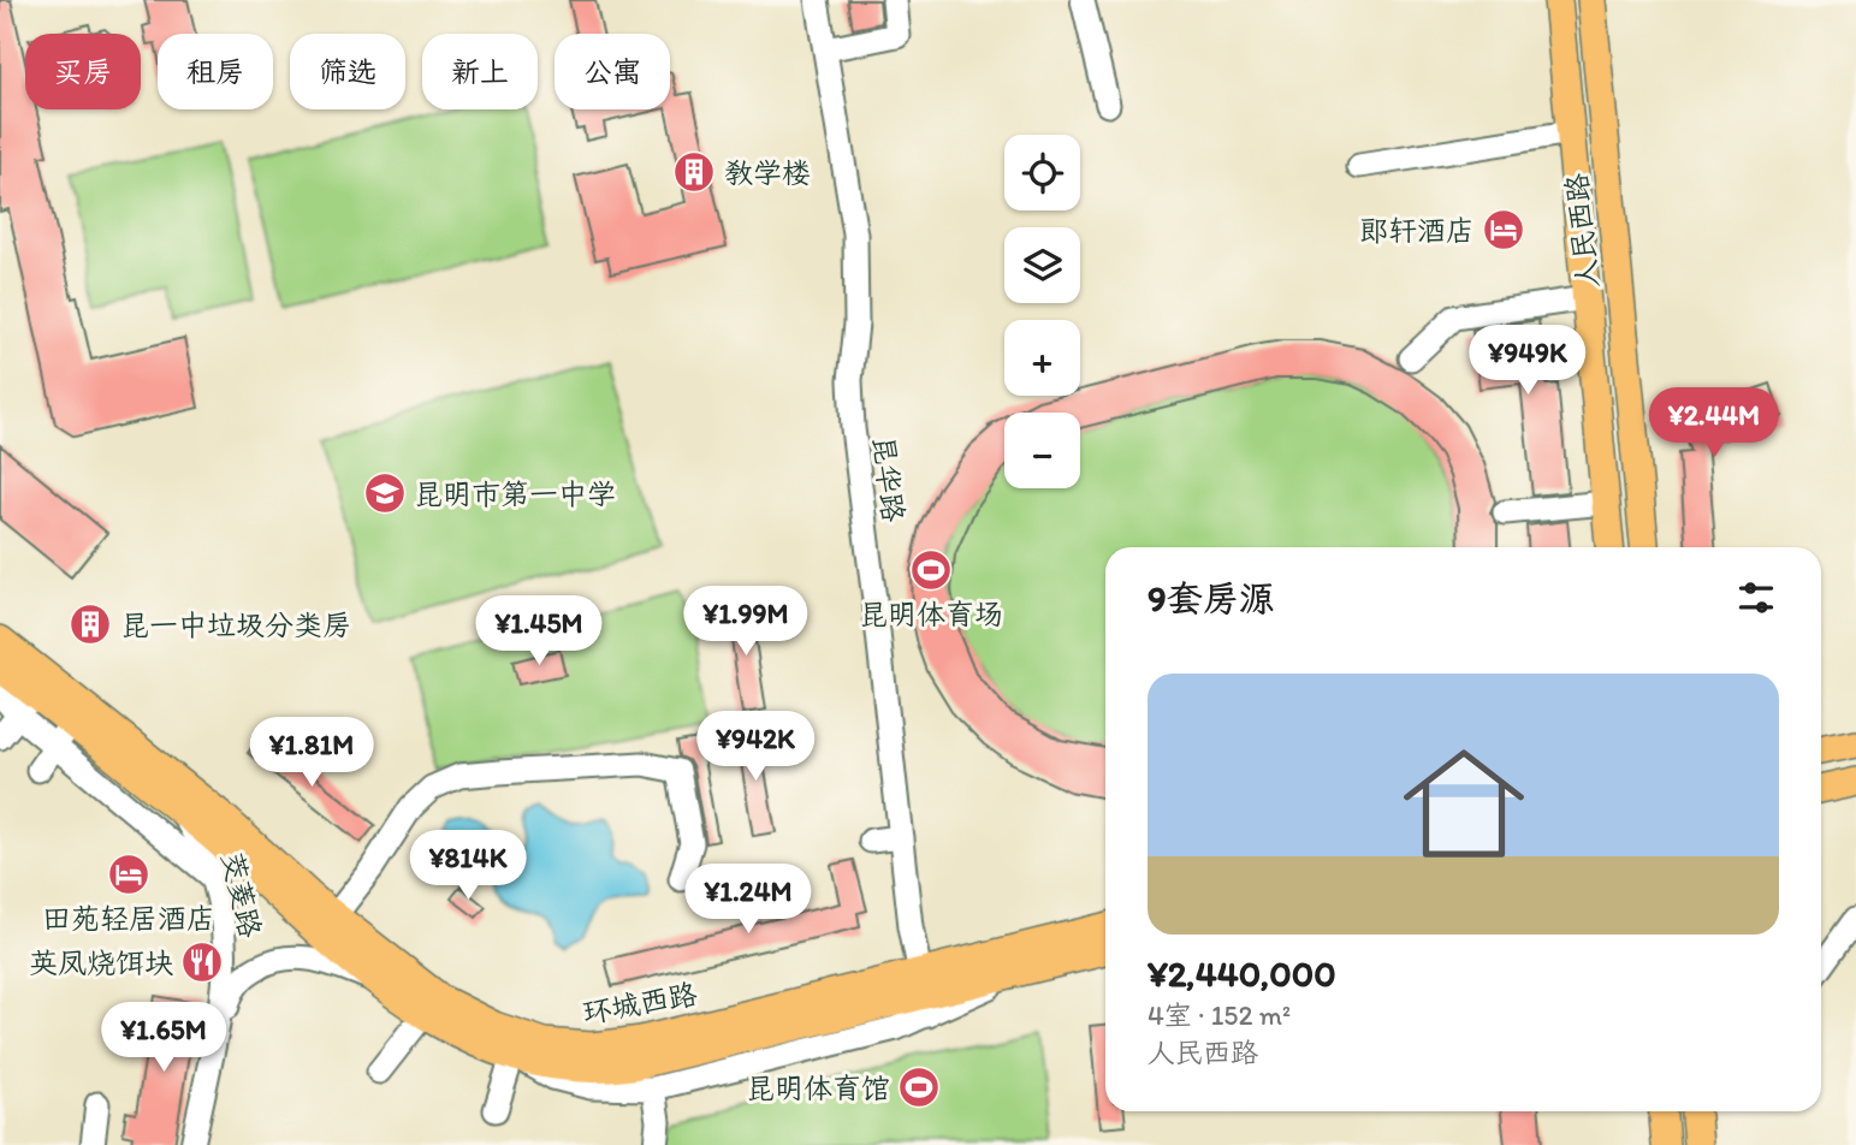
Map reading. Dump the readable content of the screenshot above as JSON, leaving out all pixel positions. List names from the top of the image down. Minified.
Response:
{"streets":{"main road":["人民西路","环城西路"],"street":["昆华路","茭菱路"]},"crossings":[["昆华路","环城西路"],["茭菱路","环城西路"]],"places":{"building":["教学楼","昆一中垃圾分类房"],"hotel":["郎轩酒店","田苑轻居酒店"],"school or university":["昆明市第一中学"],"sports":["昆明体育场","昆明体育馆"],"restaurant":["英凤烧饵块"]},"page":{"chip":["买房","租房","筛选","新上","公寓"],"map_buttons":["+","−"],"price":["¥949K","¥2.44M","¥1.99M","¥1.45M","¥942K","¥1.81M","¥814K","¥1.24M","¥1.65M"],"heading":"9套房源","list":[{"name":"¥2,440,000","note":"4室 · 152 m² · 人民西路"}]}}
